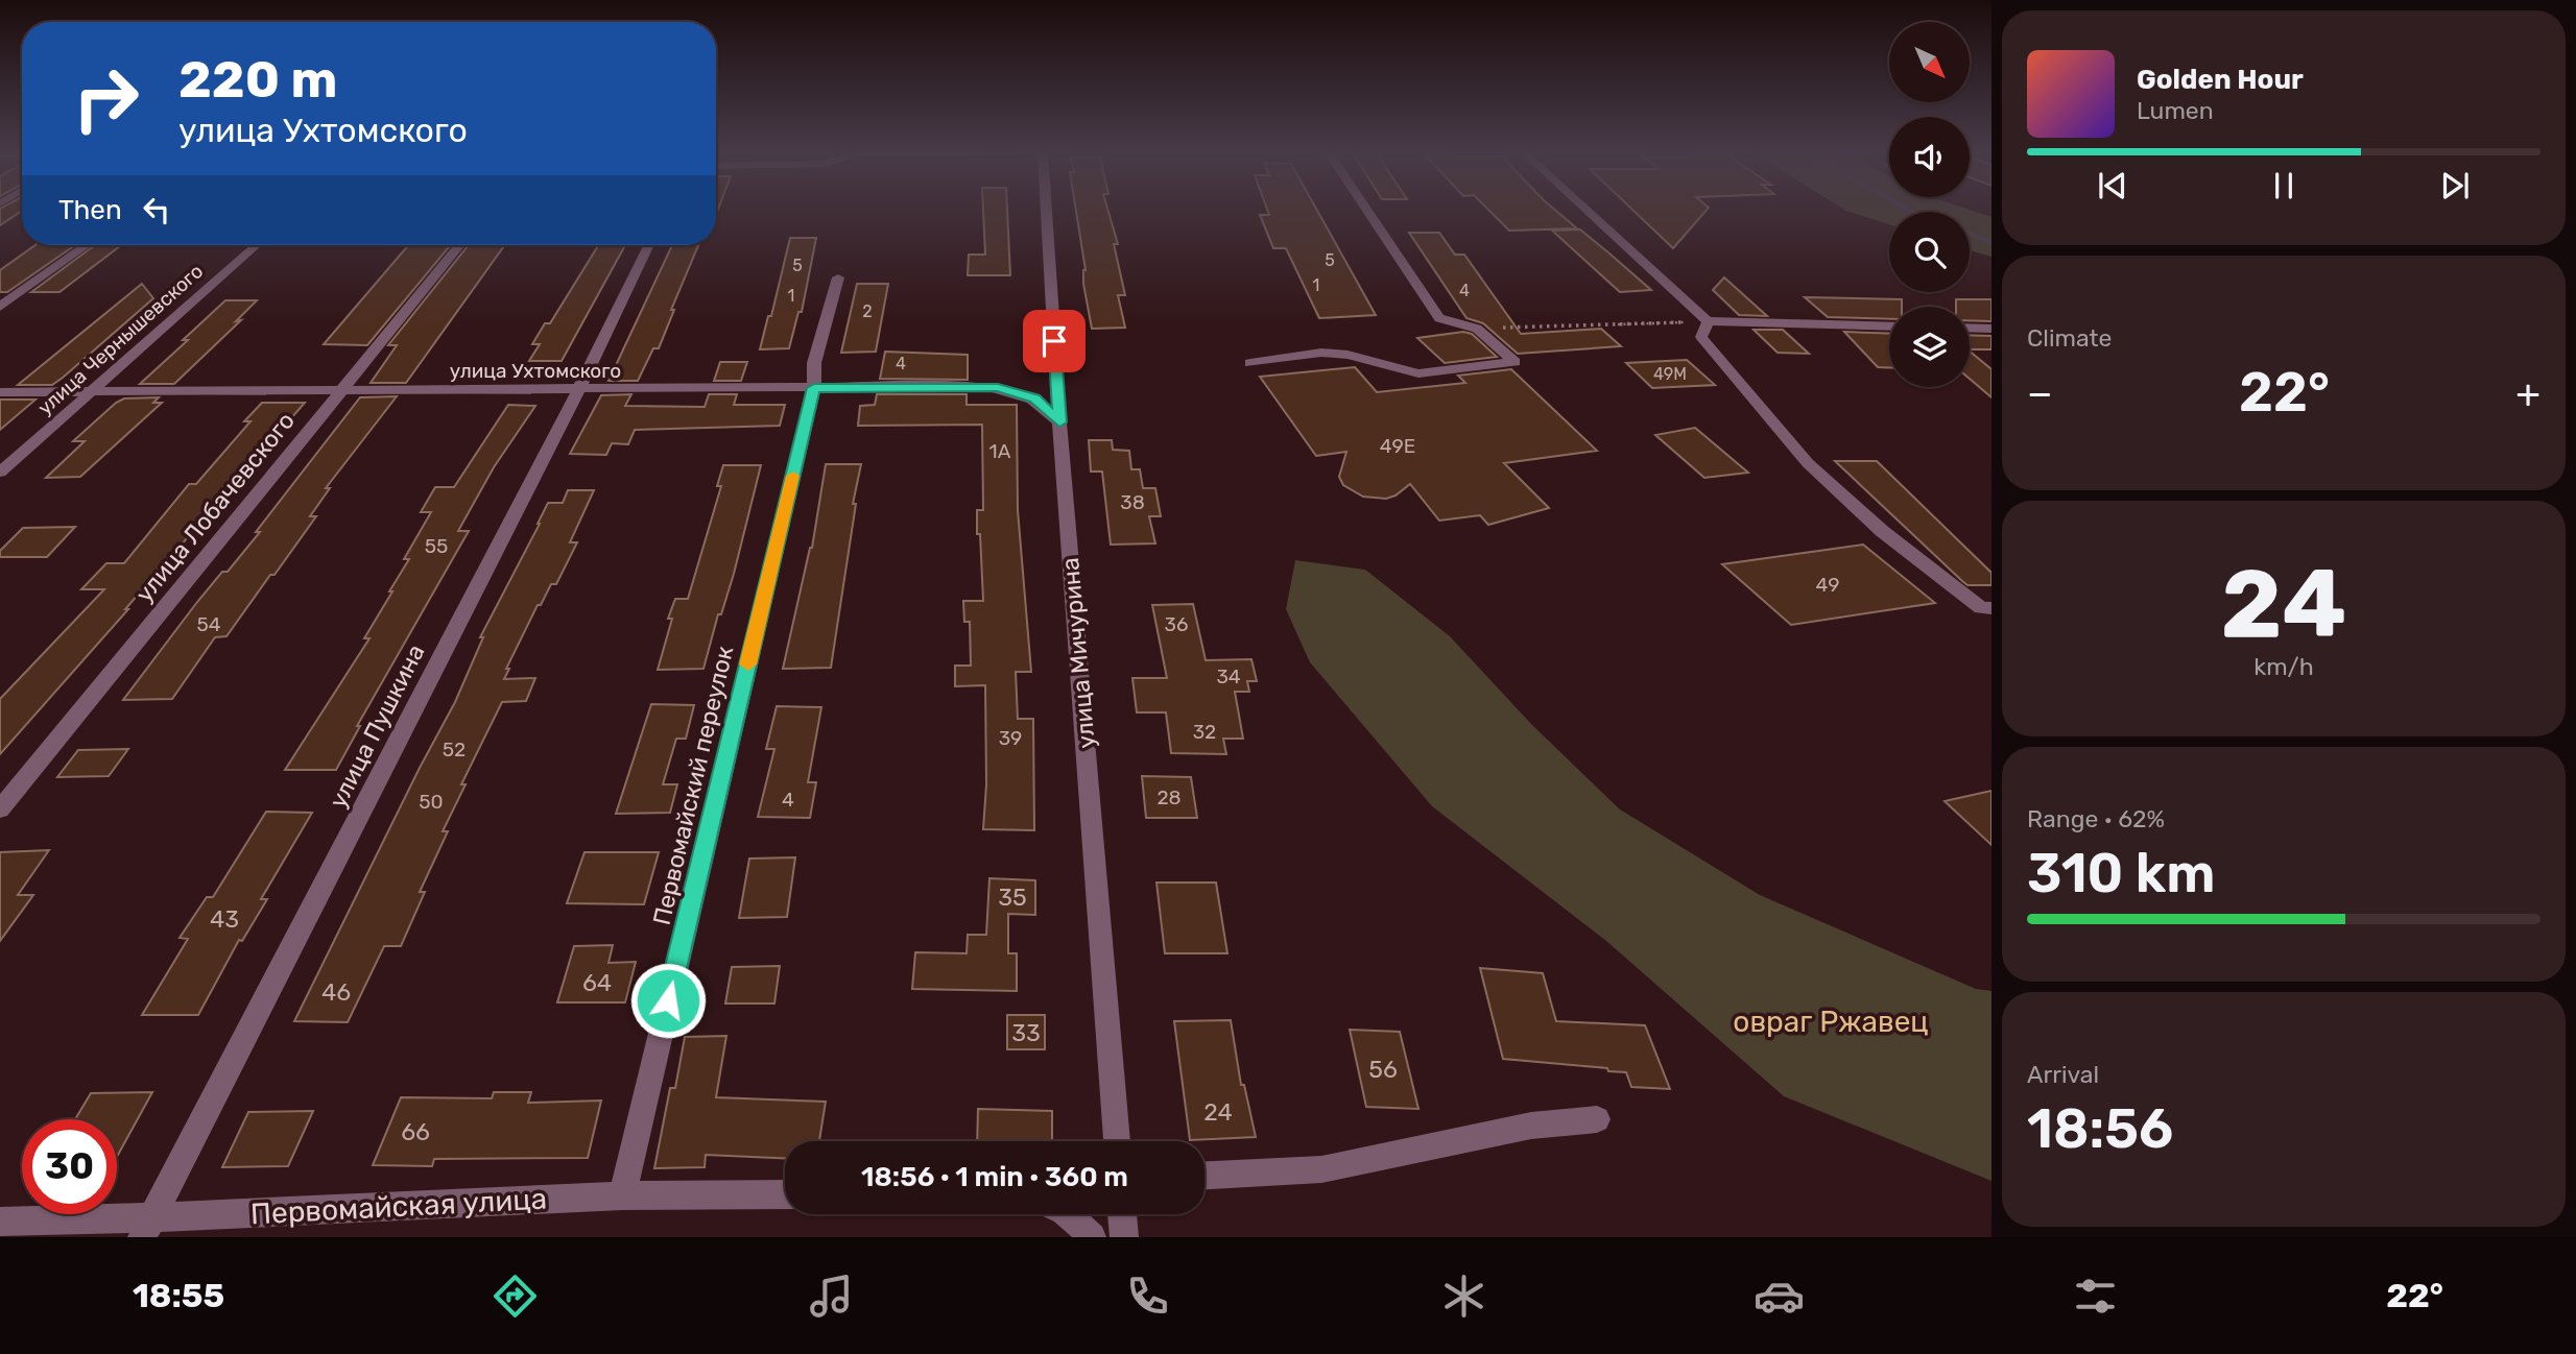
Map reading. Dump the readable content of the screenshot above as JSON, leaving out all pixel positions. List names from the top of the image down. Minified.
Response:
{"streets":{"street":["улица Чернышевского","улица Ухтомского","улица Лобачевского","улица Мичурина","улица Пушкина","Первомайский переулок","Первомайская улица"]},"crossings":[["улица Чернышевского","улица Ухтомского"],["улица Ухтомского","улица Лобачевского"],["улица Ухтомского","улица Мичурина"],["улица Ухтомского","улица Пушкина"],["улица Ухтомского","Первомайский переулок"],["улица Пушкина","Первомайская улица"],["Первомайский переулок","Первомайская улица"]],"parks":["овраг Ржавец"],"house_numbers":["5","5","1","4","1","2","4","49М","49Е","1А","38","55","49","54","36","34","32","39","52","28","4","50","35","43","64","46","33","56","24","66"],"north":"bottom right","page":{"turn":["220 m","улица Ухтомского"],"song":["Golden Hour","Lumen"],"then":"Then","tile":["Climate",["24","km/h"],["Range · 62%","310 km"],["Arrival","18:56"]],"heat":["−","22°","+"],"limit":"30","trip":"18:56 · 1 min · 360 m","tabs":["18:55","22°"]}}
